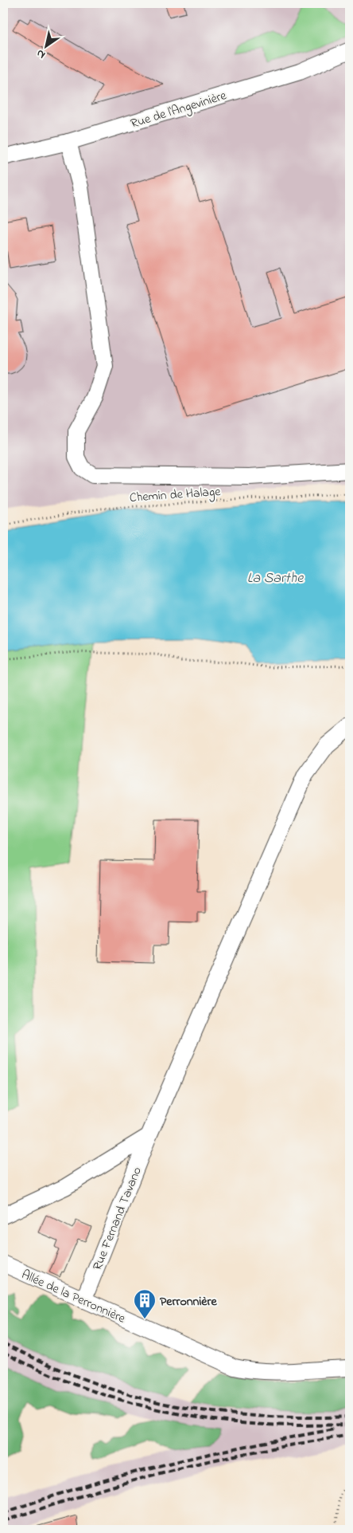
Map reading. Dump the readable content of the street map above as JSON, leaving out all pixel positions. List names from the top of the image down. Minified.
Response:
{"streets":{"street":["Rue de l'Angevinière","Rue Fernand Tavano","Allée de la Perronnière"],"path":["Chemin de Halage"]},"crossings":[["Rue Fernand Tavano","Allée de la Perronnière"]],"water":["La Sarthe"],"places":{"building":["Perronnière"]},"north":"bottom left"}
